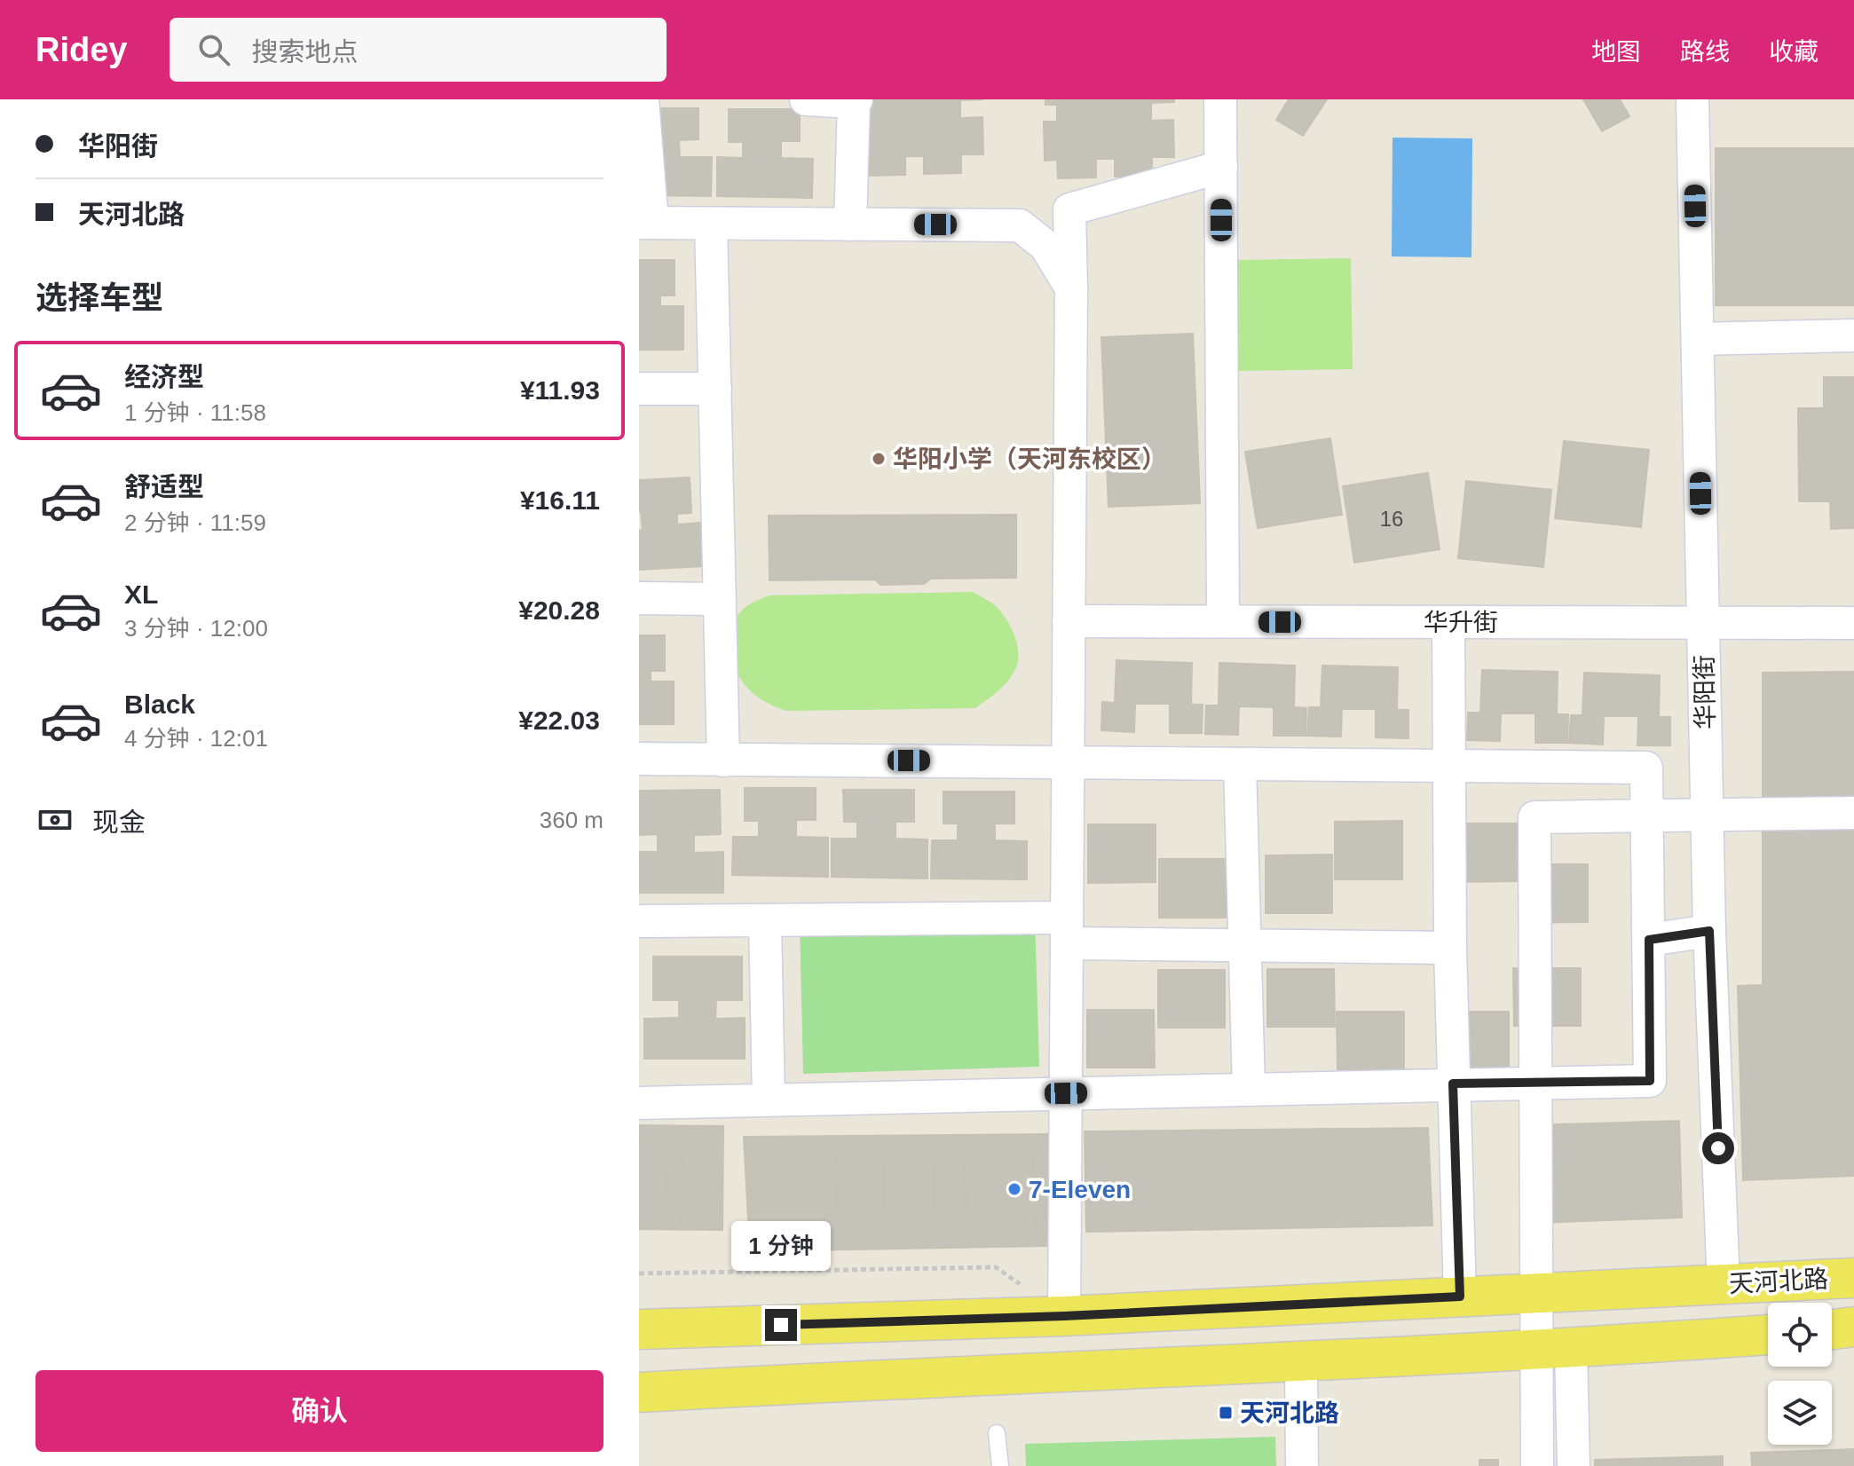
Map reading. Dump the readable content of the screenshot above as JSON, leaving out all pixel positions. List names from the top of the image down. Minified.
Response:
{"streets":{"main road":["天河北路"],"street":["华升街","华阳街"]},"crossings":[["华升街","华阳街"],["华阳街","天河北路"]],"places":{"other":["华阳小学（天河东校区）","7-Eleven"],"transit":["天河北路"]},"house_numbers":["16"],"page":{"header":"Ridey","search":"搜索地点","nav":["地图","路线","收藏"],"banner":["华阳街","天河北路"],"heading":"选择车型","list":[{"name":"经济型","note":"1 分钟 · 11:58","value":"¥11.93"},{"name":"舒适型","note":"2 分钟 · 11:59","value":"¥16.11"},{"name":"XL","note":"3 分钟 · 12:00","value":"¥20.28"},{"name":"Black","note":"4 分钟 · 12:01","value":"¥22.03"}],"pay":["现金","360 m"],"bubble":"1 分钟","buttons":"确认"}}
